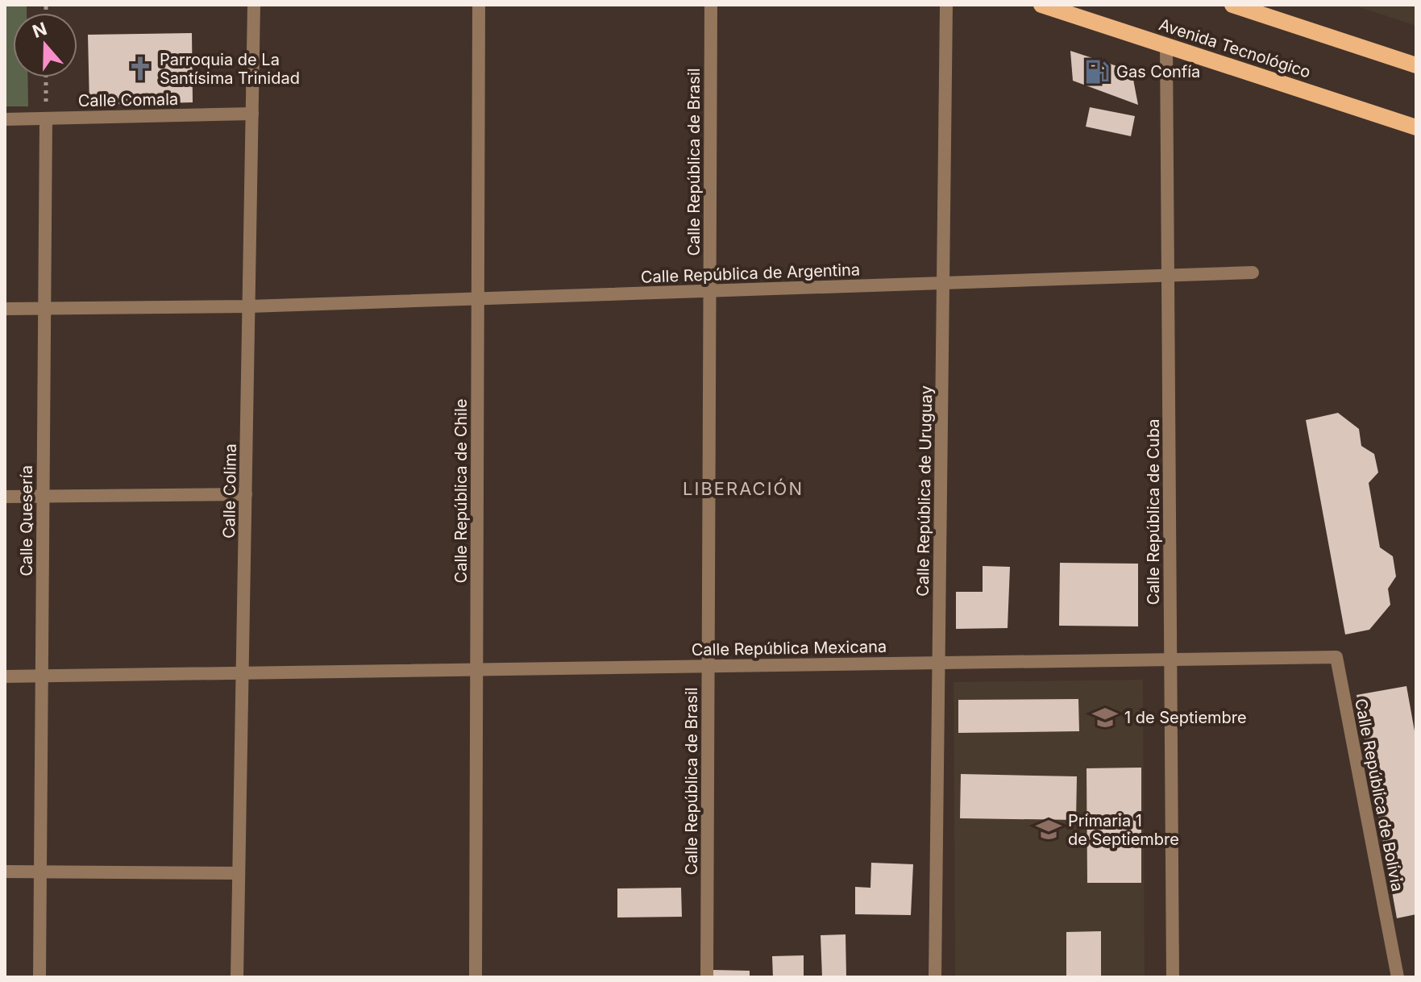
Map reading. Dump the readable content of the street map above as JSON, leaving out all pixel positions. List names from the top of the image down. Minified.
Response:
{"streets":{"main road":["Avenida Tecnológico"],"street":["Calle Comala","Calle República de Brasil","Calle República de Argentina","Calle Colima","Calle República de Chile","Calle República de Uruguay","Calle República de Cuba","Calle Quesería","Calle República Mexicana","Calle República de Bolivia"]},"crossings":[["Avenida Tecnológico","Calle República de Cuba"],["Calle Comala","Calle Colima"],["Calle Comala","Calle Quesería"],["Calle República de Brasil","Calle República de Argentina"],["Calle República de Brasil","Calle República Mexicana"],["Calle República de Argentina","Calle Colima"],["Calle República de Argentina","Calle República de Chile"],["Calle República de Argentina","Calle República de Uruguay"],["Calle República de Argentina","Calle República de Cuba"],["Calle República de Argentina","Calle Quesería"],["Calle Colima","Calle República Mexicana"],["Calle República de Chile","Calle República Mexicana"],["Calle República de Uruguay","Calle República Mexicana"],["Calle República de Cuba","Calle República Mexicana"],["Calle Quesería","Calle República Mexicana"],["Calle República Mexicana","Calle República de Bolivia"]],"districts":["LIBERACIÓN"],"places":{"church":["Parroquia de La Santísima Trinidad"],"fuel station":["Gas Confía"],"school or university":["1 de Septiembre","Primaria 1 de Septiembre"]},"north":"top"}
